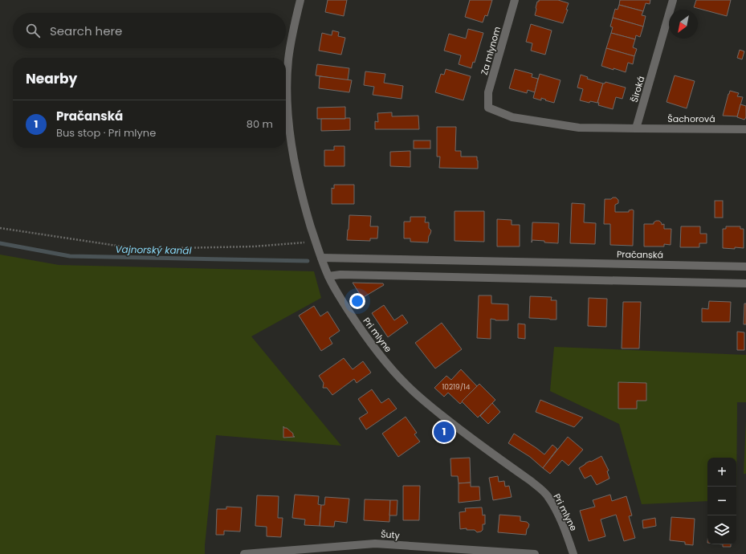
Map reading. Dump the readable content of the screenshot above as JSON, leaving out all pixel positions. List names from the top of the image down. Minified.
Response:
{"streets":{"street":["Za mlynom","Široká","Šachorová","Pračanská","Pri mlyne","Šuty"]},"crossings":[["Za mlynom","Široká"],["Za mlynom","Šachorová"],["Široká","Šachorová"],["Pračanská","Pri mlyne"]],"water":["Vajnorský kanál"],"house_numbers":["10219/14"],"north":"bottom left","page":{"search":"Search here","heading":"Nearby","list":[{"mark":"1","name":"Pračanská","note":"Bus stop · Pri mlyne","value":"80 m"}],"pins":"1","map_buttons":["+","−"]}}
